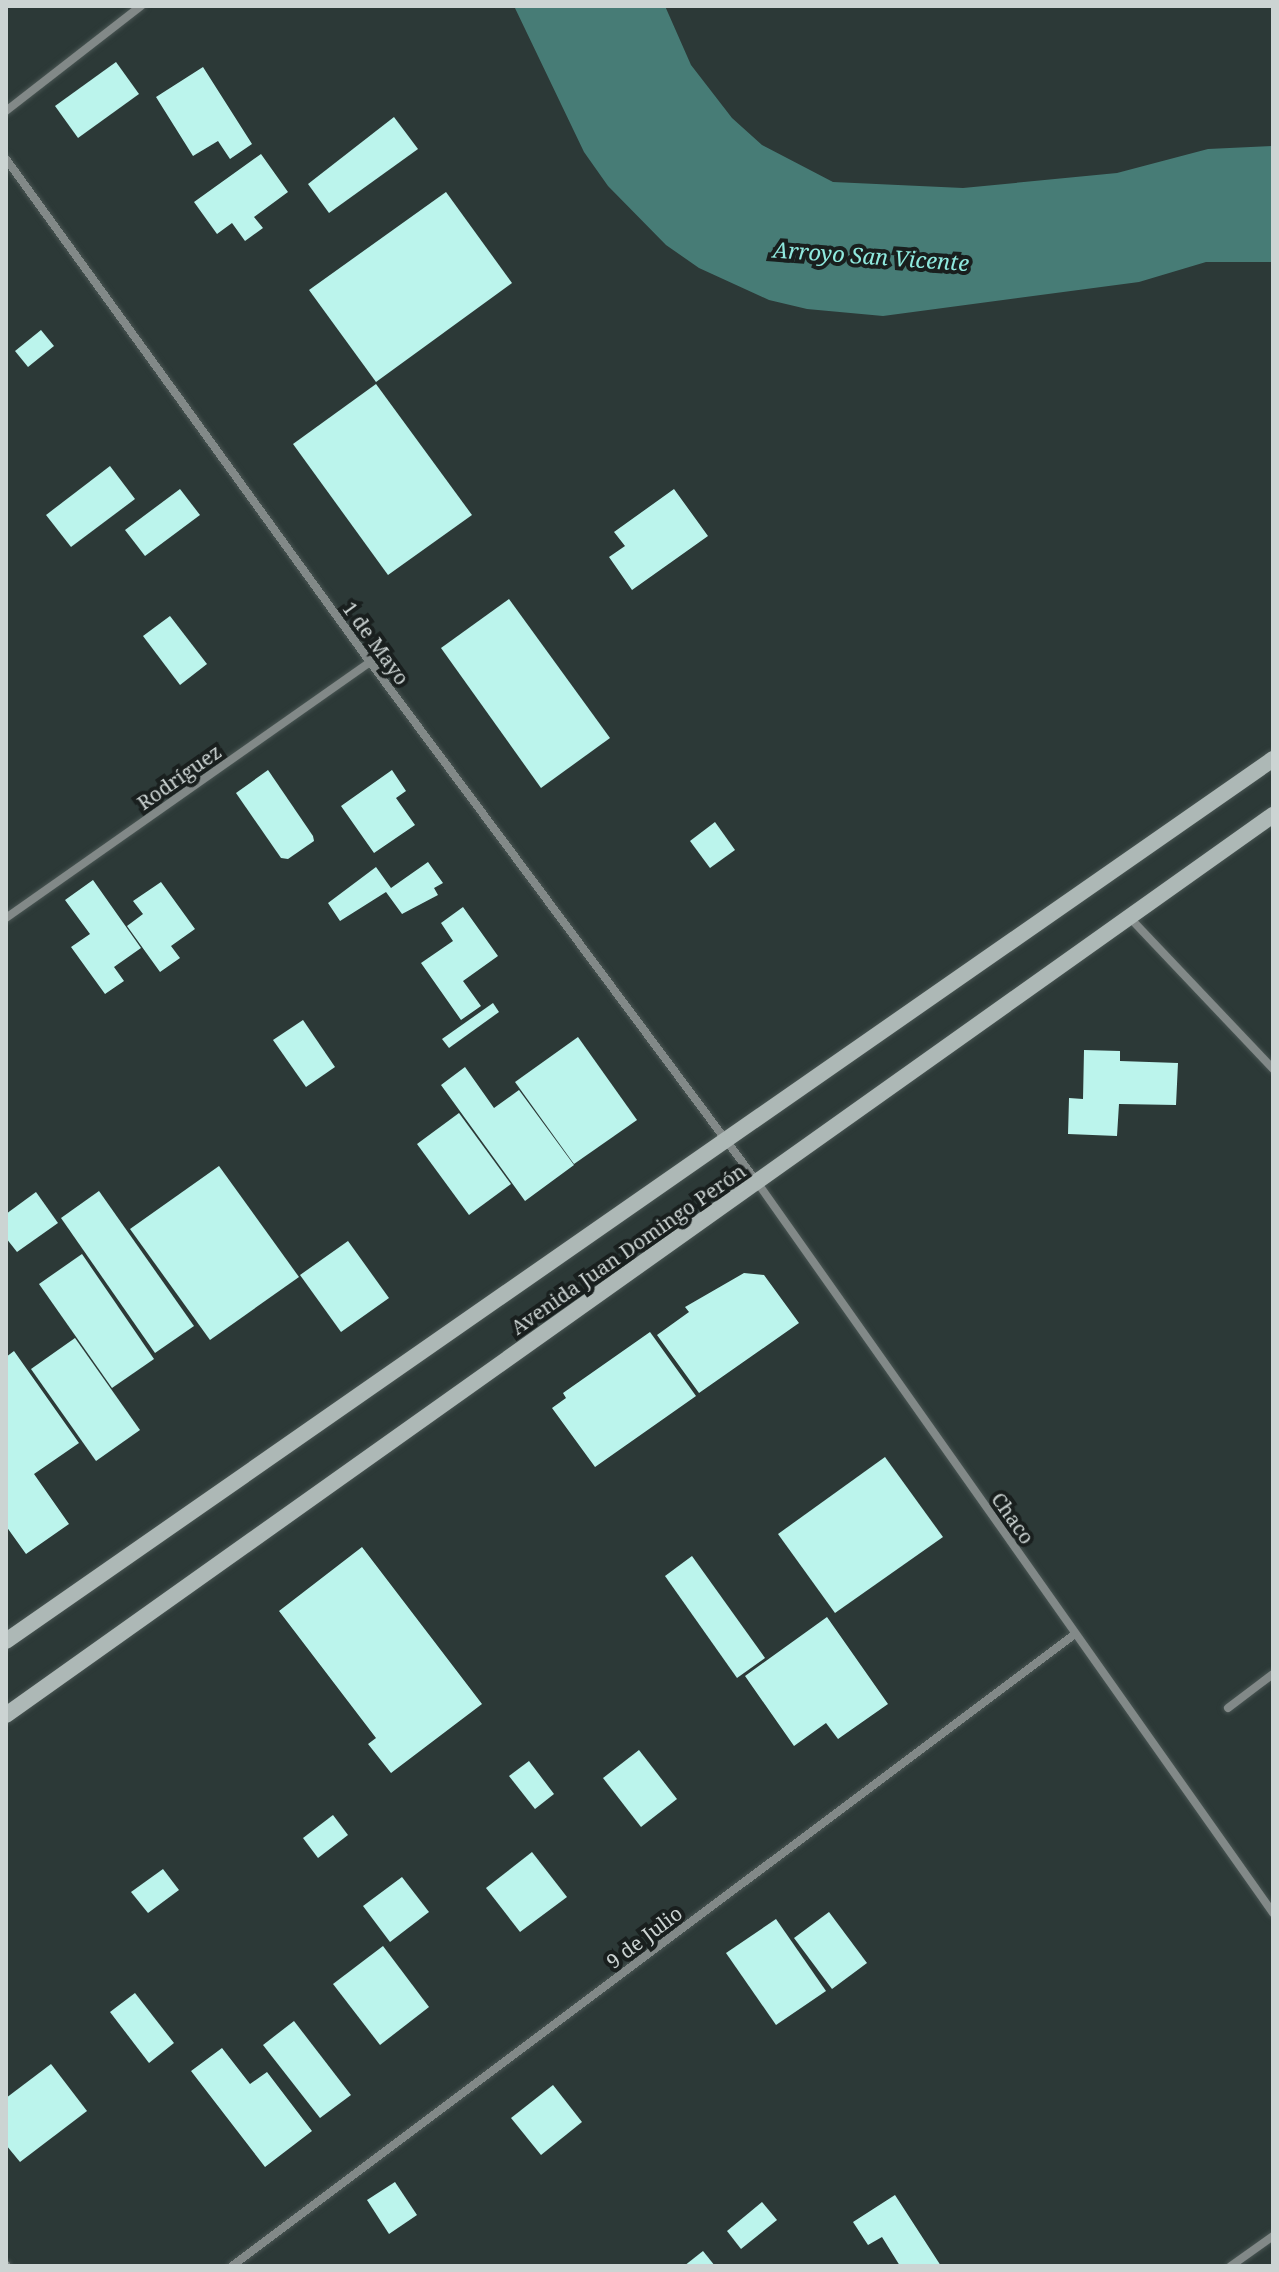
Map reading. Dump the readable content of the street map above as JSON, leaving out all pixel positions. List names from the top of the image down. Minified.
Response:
{"streets":{"main road":["Avenida Juan Domingo Perón"],"street":["1 de Mayo","Rodríguez","Chaco","9 de Julio"]},"crossings":[["1 de Mayo","Rodríguez"],["1 de Mayo","Avenida Juan Domingo Perón"],["1 de Mayo","Chaco"],["Avenida Juan Domingo Perón","Chaco"],["Chaco","9 de Julio"]],"water":["Arroyo San Vicente"]}
